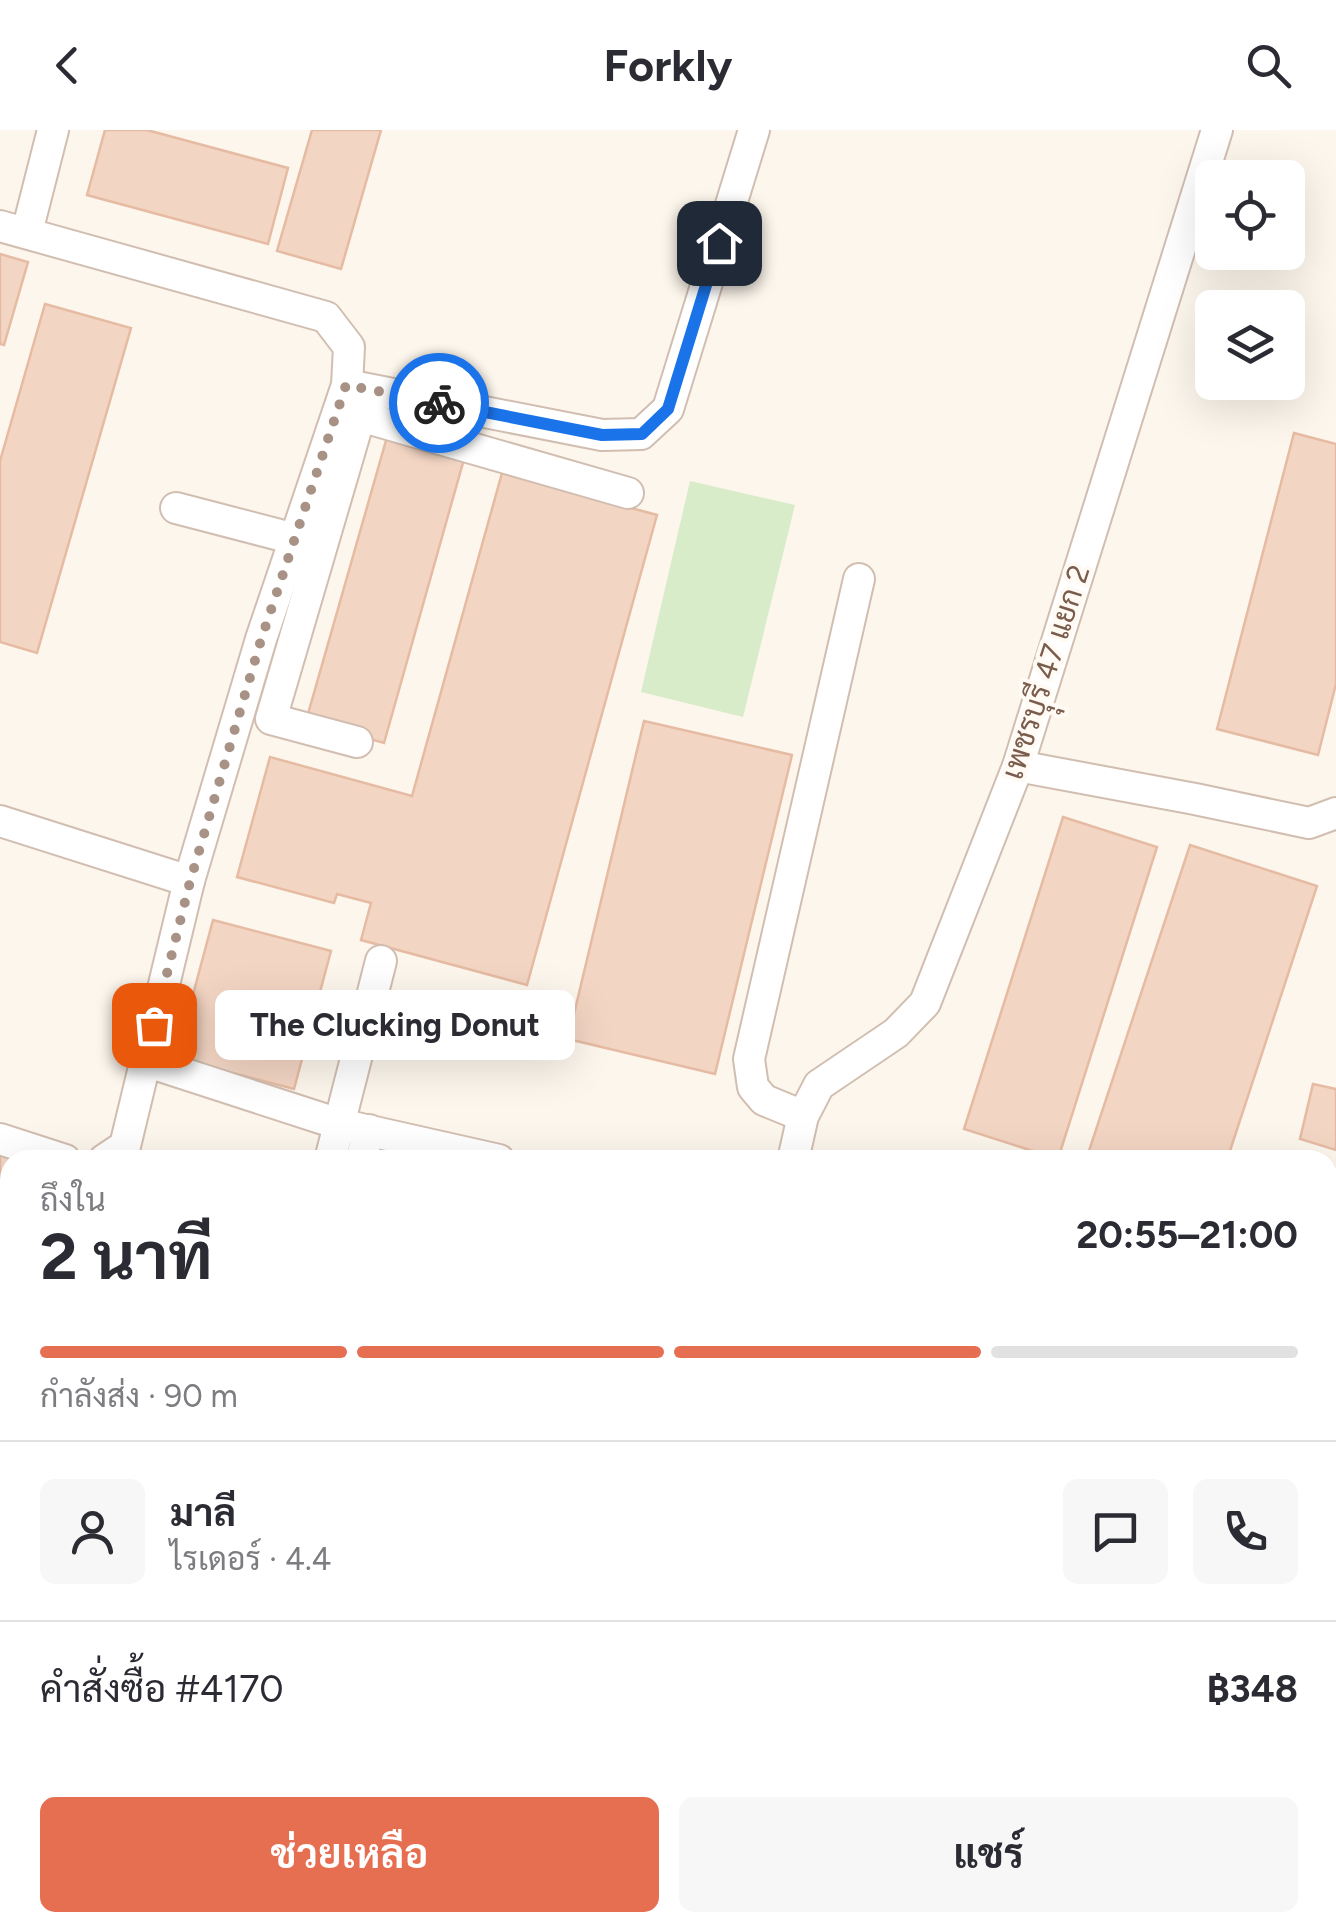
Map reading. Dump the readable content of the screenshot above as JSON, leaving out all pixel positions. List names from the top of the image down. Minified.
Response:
{"streets":{"street":["เพชรบุุรี 47 แยก 2"]},"places":["The Clucking Donut"],"page":{"header":"Forkly","bubble":"The Clucking Donut","heading":["2 นาที","ถึงใน","20:55–21:00"],"panel":["มาลี","ไรเดอร์ · 4.4","คำสั่งซื้อ #4170","฿348"],"bar":"กำลังส่ง · 90 m","buttons":["ช่วยเหลือ","แชร์"]}}
